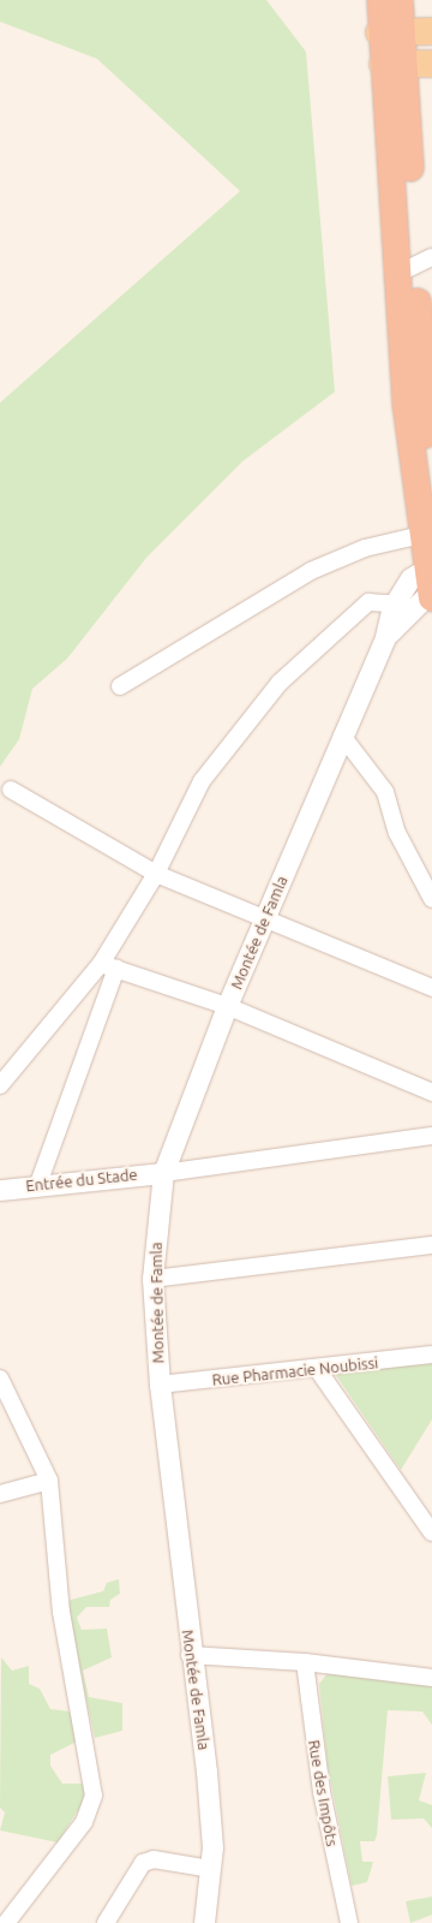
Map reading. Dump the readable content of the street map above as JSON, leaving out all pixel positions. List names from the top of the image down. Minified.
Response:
{"streets":{"street":["Montée de Famla","Entrée du Stade","Rue Pharmacie Noubissi","Rue des Impôts"]},"crossings":[["Montée de Famla","Entrée du Stade"],["Montée de Famla","Rue Pharmacie Noubissi"]]}
